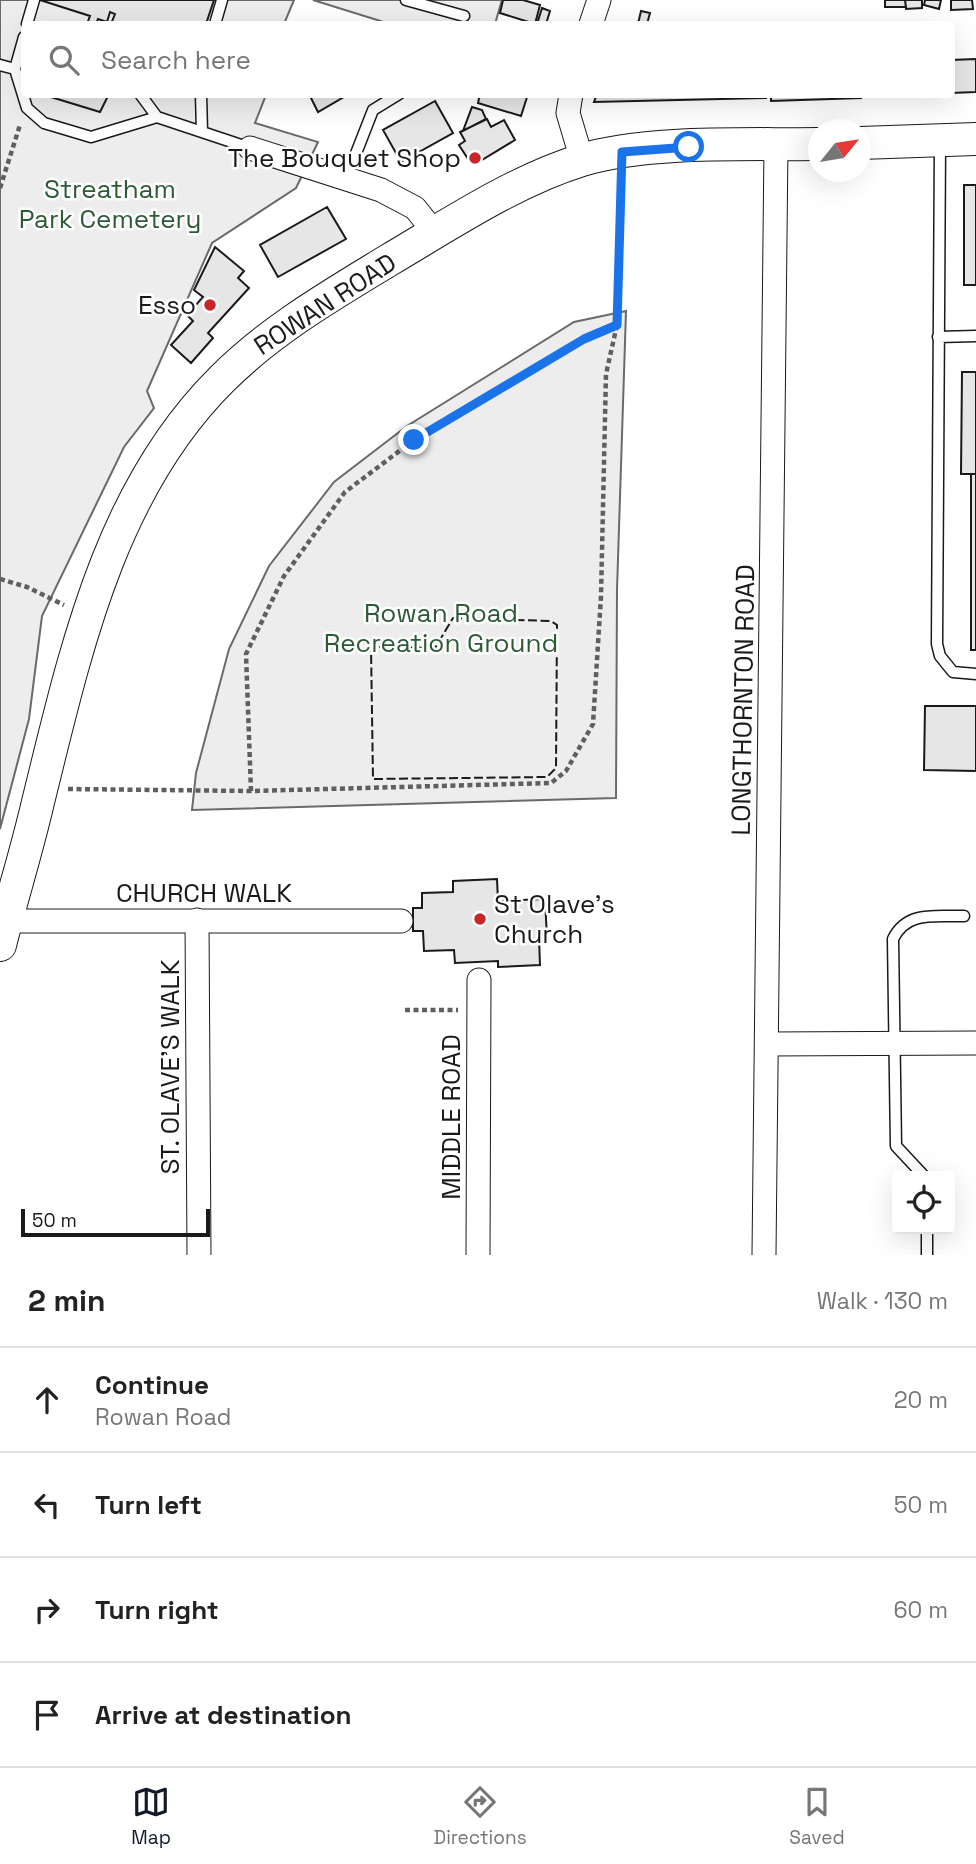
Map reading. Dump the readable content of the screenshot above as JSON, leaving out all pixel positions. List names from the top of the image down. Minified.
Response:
{"streets":{"main road":["ROWAN ROAD"],"street":["LONGTHORNTON ROAD","CHURCH WALK","ST. OLAVE'S WALK","MIDDLE ROAD"]},"crossings":[["ROWAN ROAD","LONGTHORNTON ROAD"],["ROWAN ROAD","CHURCH WALK"],["CHURCH WALK","ST. OLAVE'S WALK"]],"parks":["Streatham Park Cemetery","Rowan Road Recreation Ground"],"places":["The Bouquet Shop","Esso","St Olave's Church"],"scale_bar":"50 m","north":"top right","page":{"search":"Search here","scale":"50 m","heading":["2 min","Walk · 130 m"],"list":[["Continue","Rowan Road","20 m"],["Turn left","50 m"],["Turn right","60 m"],"Arrive at destination"],"nav":["Map","Directions","Saved"]}}
